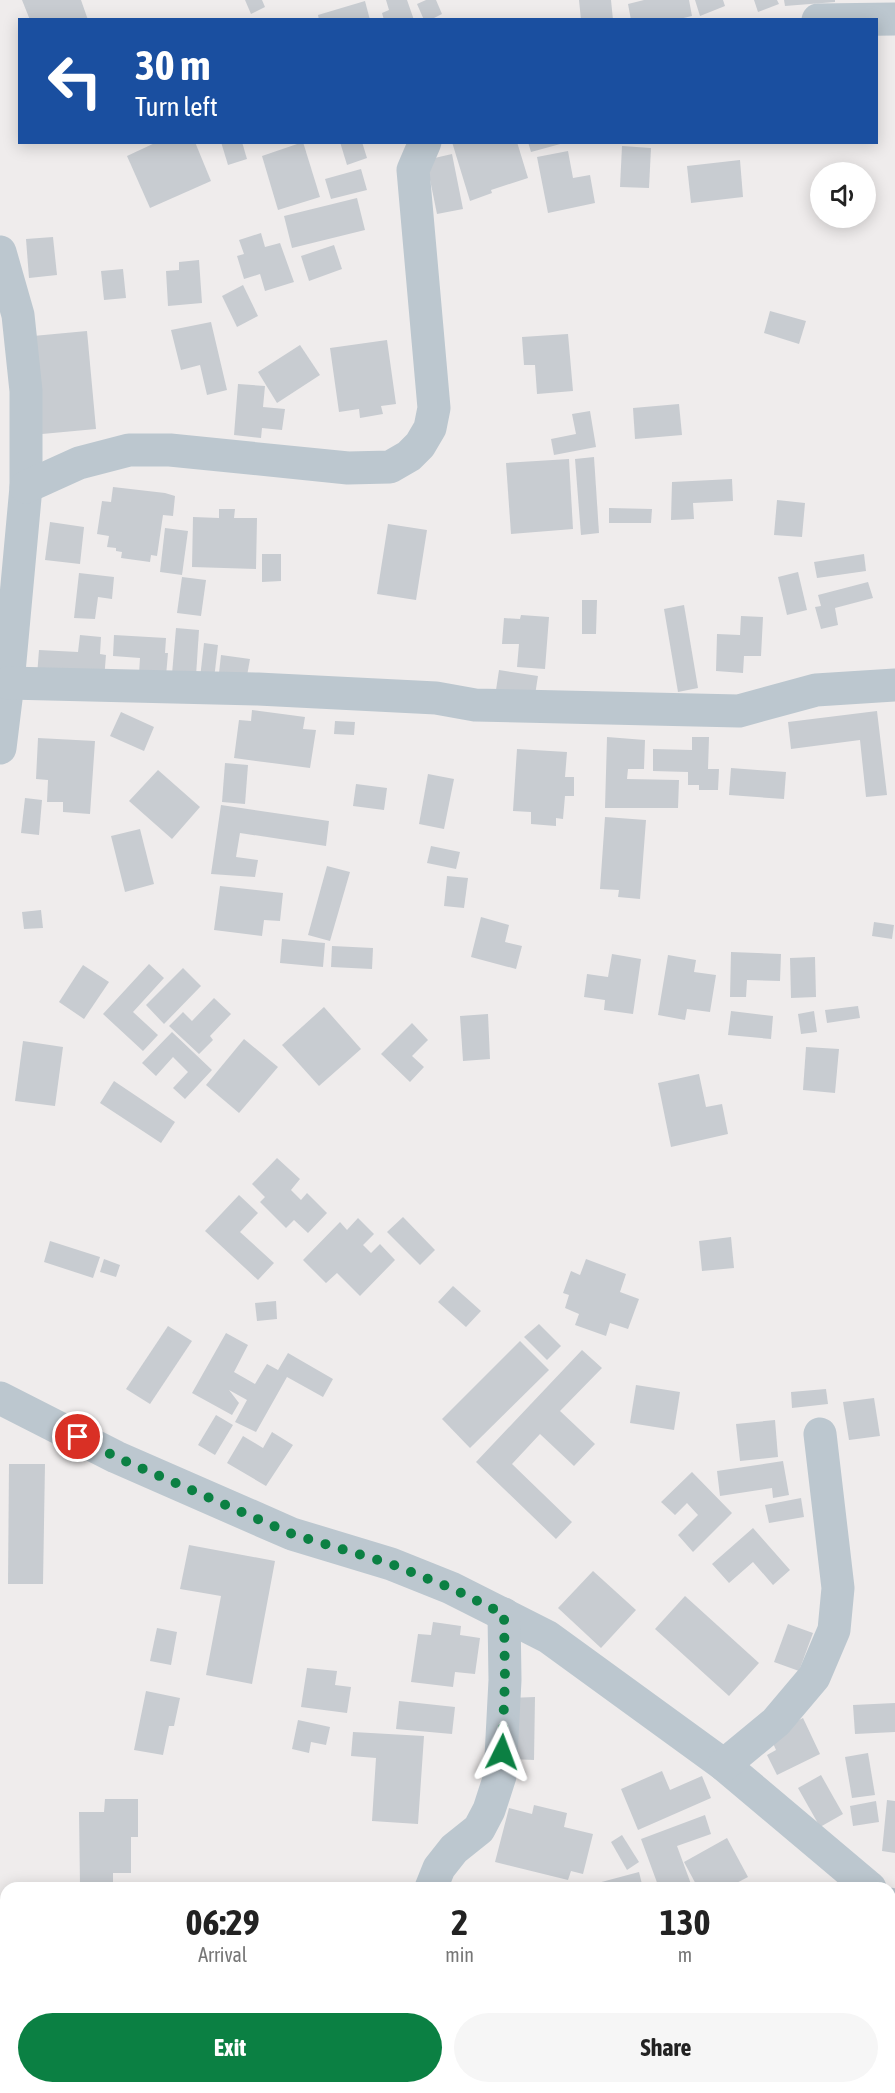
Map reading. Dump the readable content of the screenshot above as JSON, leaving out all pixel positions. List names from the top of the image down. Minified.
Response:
{"page":{"turn":["30 m","Turn left"],"eta":["06:29","Arrival","2","min","130","m"],"buttons":["Exit","Share"]}}
